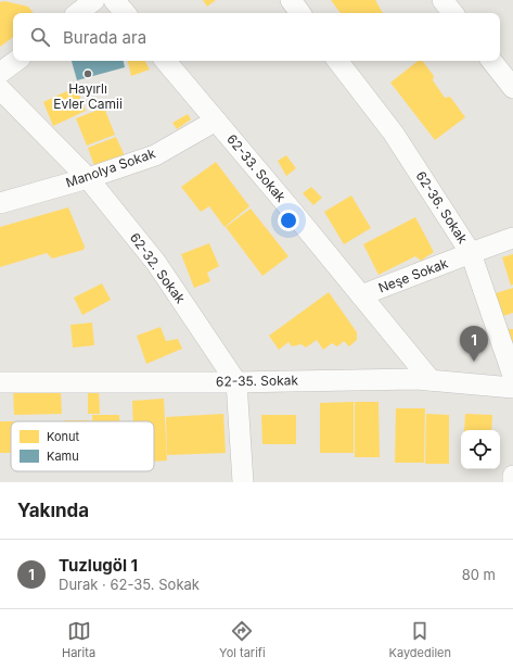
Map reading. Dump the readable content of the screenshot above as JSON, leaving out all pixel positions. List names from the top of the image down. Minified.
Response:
{"streets":{"street":["Manolya Sokak","62-33. Sokak","62-36. Sokak","62-32. Sokak","Neşe Sokak","62-35. Sokak"]},"crossings":[["Manolya Sokak","62-33. Sokak"],["Manolya Sokak","62-32. Sokak"],["62-33. Sokak","Neşe Sokak"],["62-33. Sokak","62-35. Sokak"],["62-36. Sokak","Neşe Sokak"],["62-32. Sokak","62-35. Sokak"]],"places":["Hayırlı Evler Camii"],"legend":["Konut","Kamu"],"page":{"search":"Burada ara","pins":"1","heading":"Yakında","list":[{"mark":"1","name":"Tuzlugöl 1","note":"Durak · 62-35. Sokak","value":"80 m"}],"nav":["Harita","Yol tarifi","Kaydedilen"]}}
